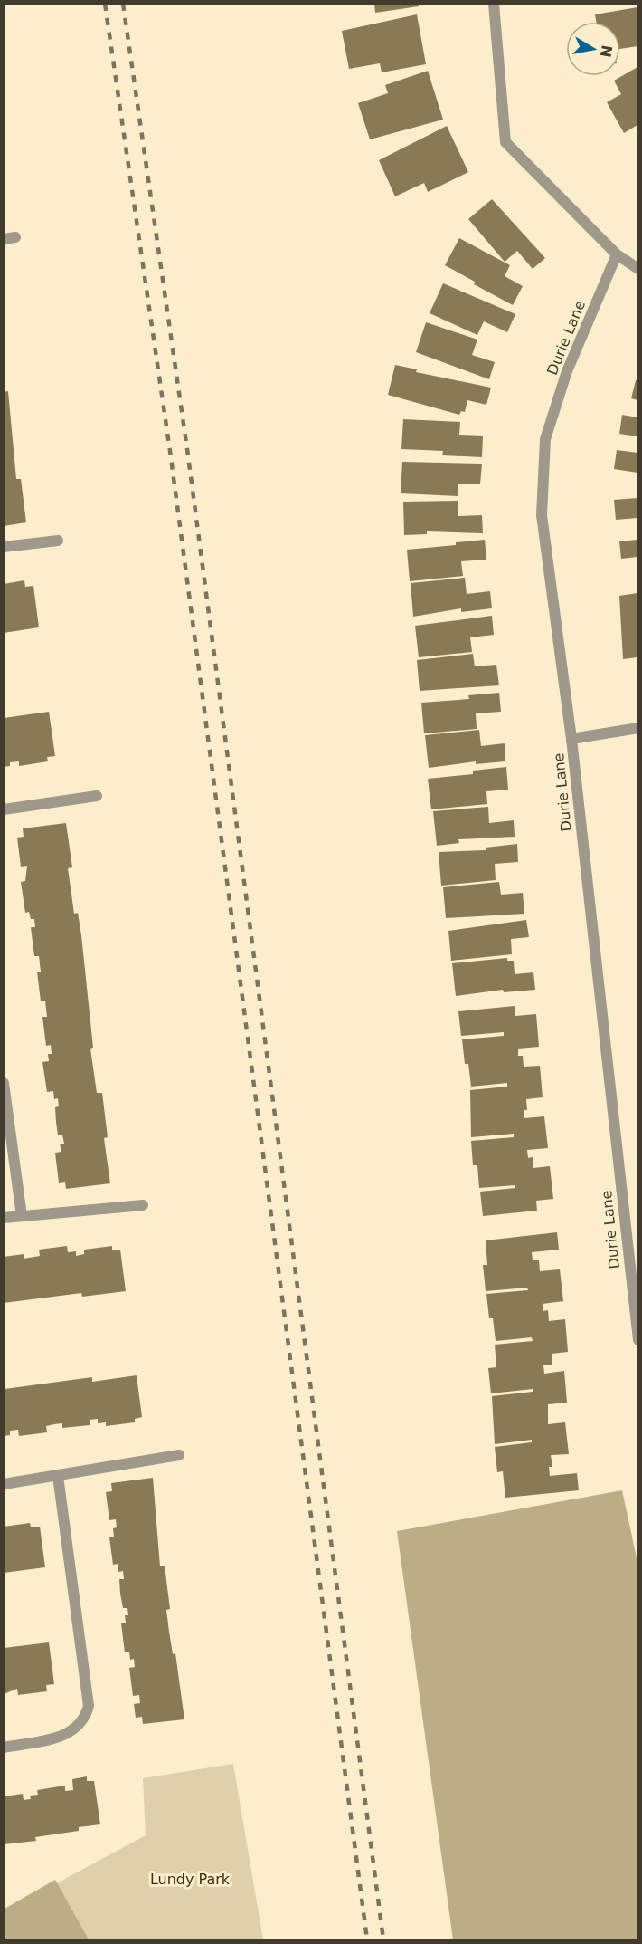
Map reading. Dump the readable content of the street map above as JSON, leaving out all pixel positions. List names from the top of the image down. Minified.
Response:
{"streets":{"street":["Durie Lane"]},"parks":["Lundy Park"],"north":"right"}
